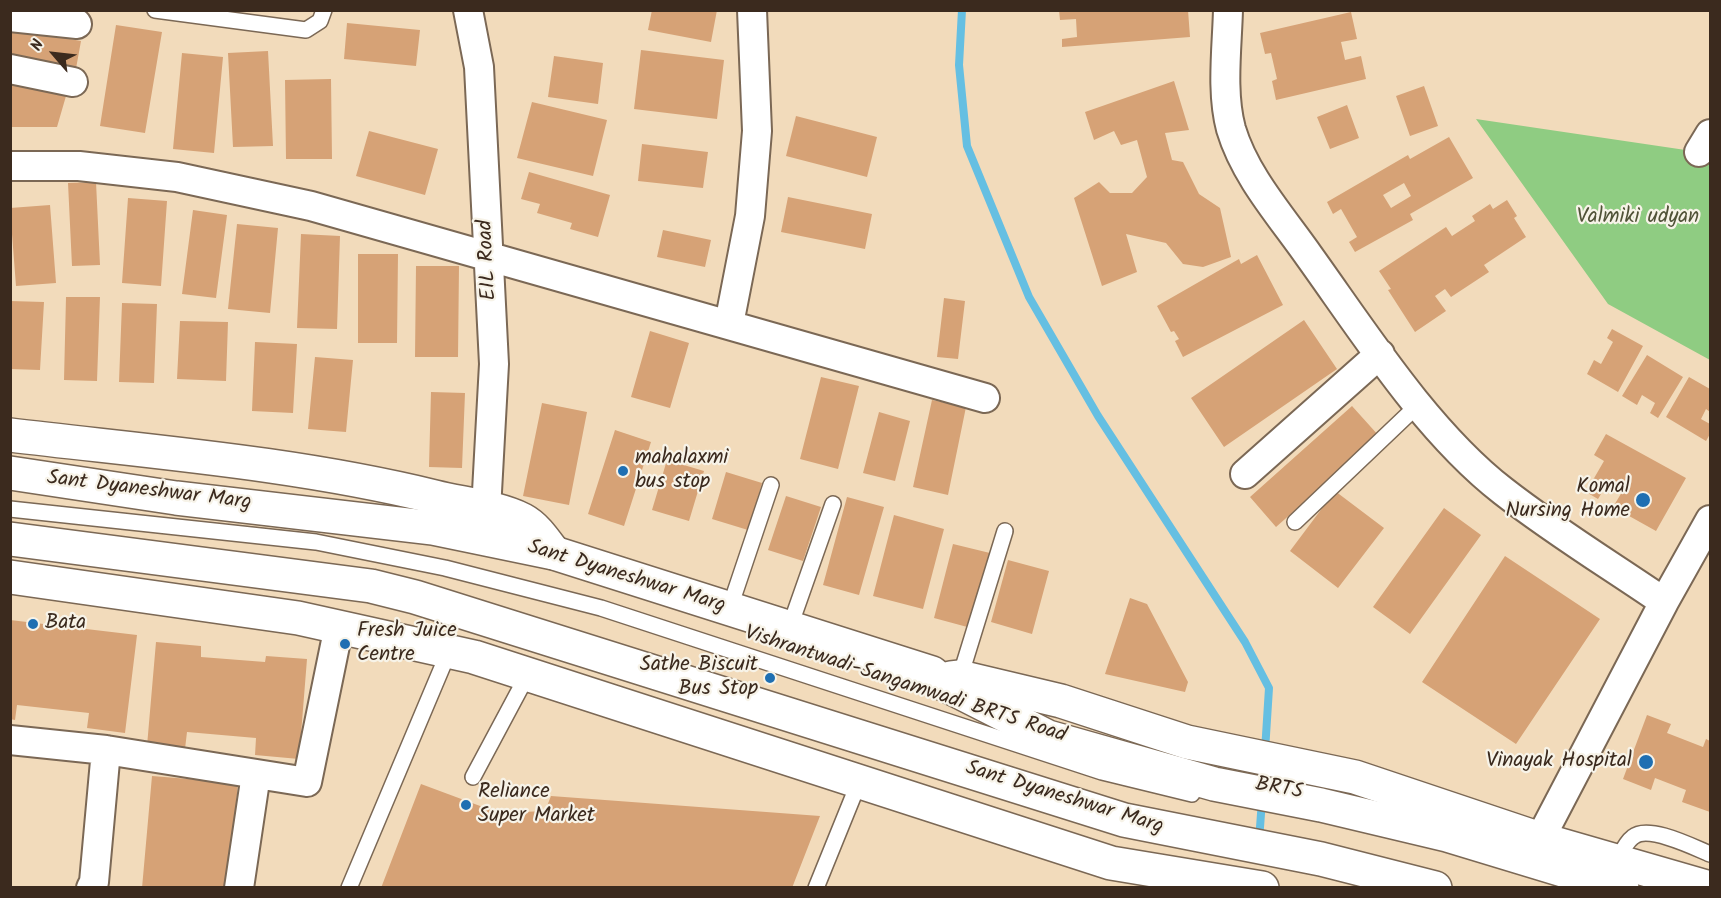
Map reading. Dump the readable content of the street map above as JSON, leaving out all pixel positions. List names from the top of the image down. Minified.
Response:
{"streets":{"main road":["Sant Dyaneshwar Marg"],"street":["EIL Road"],"lane":["Vishrantwadi-Sangamwadi BRTS Road"]},"crossings":[["Sant Dyaneshwar Marg","Vishrantwadi-Sangamwadi BRTS Road"]],"parks":["Valmiki udyan"],"places":["mahalaxmi bus stop","Komal Nursing Home","Bata","Fresh Juice Centre","Sathe Biscuit Bus Stop","Vinayak Hospital","Reliance Super Market"],"north":"top left"}
